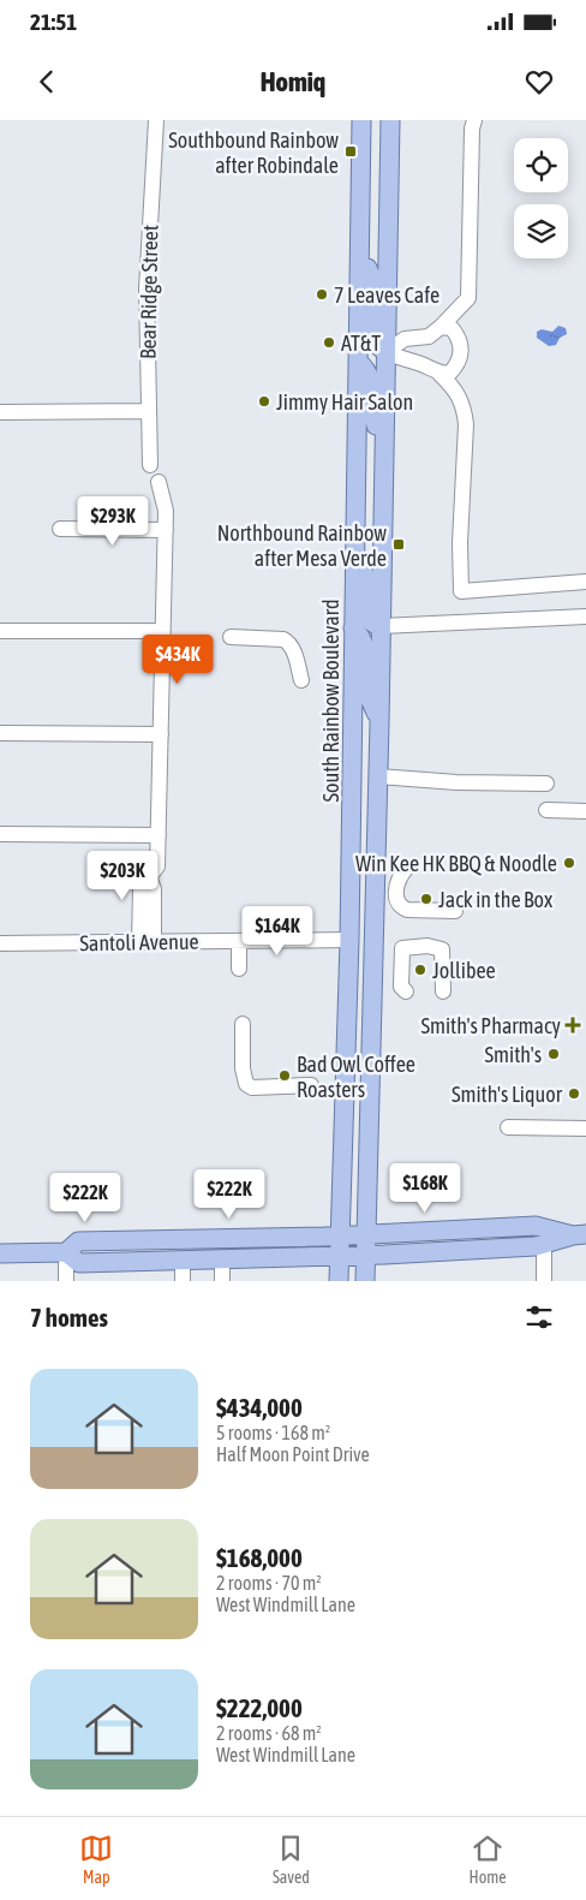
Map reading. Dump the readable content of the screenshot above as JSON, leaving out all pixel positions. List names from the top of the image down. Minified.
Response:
{"streets":{"main road":["South Rainbow Boulevard"],"street":["Bear Ridge Street","Santoli Avenue"]},"crossings":[["South Rainbow Boulevard","Santoli Avenue"]],"places":{"transit":["Southbound Rainbow after Robindale","Northbound Rainbow after Mesa Verde"],"other":["7 Leaves Cafe","AT&T","Jimmy Hair Salon","Win Kee HK BBQ & Noodle","Jack in the Box","Jollibee","Smith's","Bad Owl Coffee Roasters","Smith's Liquor"],"health":["Smith's Pharmacy"]},"page":{"status":"21:51","header":"Homiq","price":["$293K","$434K","$203K","$164K","$168K","$222K","$222K"],"heading":"7 homes","list":[{"name":"$434,000","note":"5 rooms · 168 m² · Half Moon Point Drive"},{"name":"$168,000","note":"2 rooms · 70 m² · West Windmill Lane"},{"name":"$222,000","note":"2 rooms · 68 m² · West Windmill Lane"}],"tabs":["Map","Saved","Home"]}}
